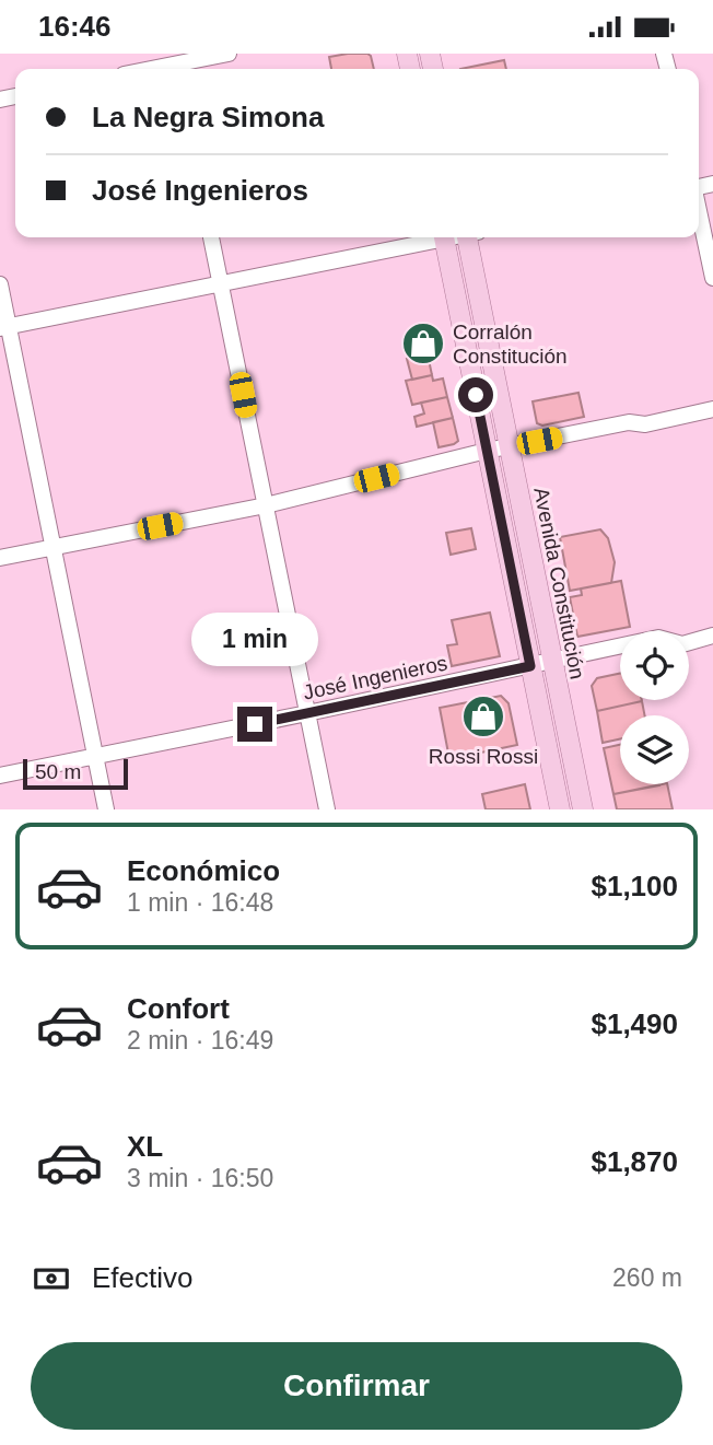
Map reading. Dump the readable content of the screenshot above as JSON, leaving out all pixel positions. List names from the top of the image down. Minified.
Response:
{"streets":{"main road":["Avenida Constitución"],"street":["José Ingenieros"]},"crossings":[["Avenida Constitución","José Ingenieros"]],"places":{"shop":["Corralón Constitución","Rossi Rossi"]},"scale_bar":"50 m","page":{"status":"16:46","banner":["La Negra Simona","José Ingenieros"],"bubble":"1 min","scale":"50 m","list":[{"name":"Económico","note":"1 min · 16:48","value":"$1,100"},{"name":"Confort","note":"2 min · 16:49","value":"$1,490"},{"name":"XL","note":"3 min · 16:50","value":"$1,870"}],"pay":["Efectivo","260 m"],"buttons":"Confirmar"}}
